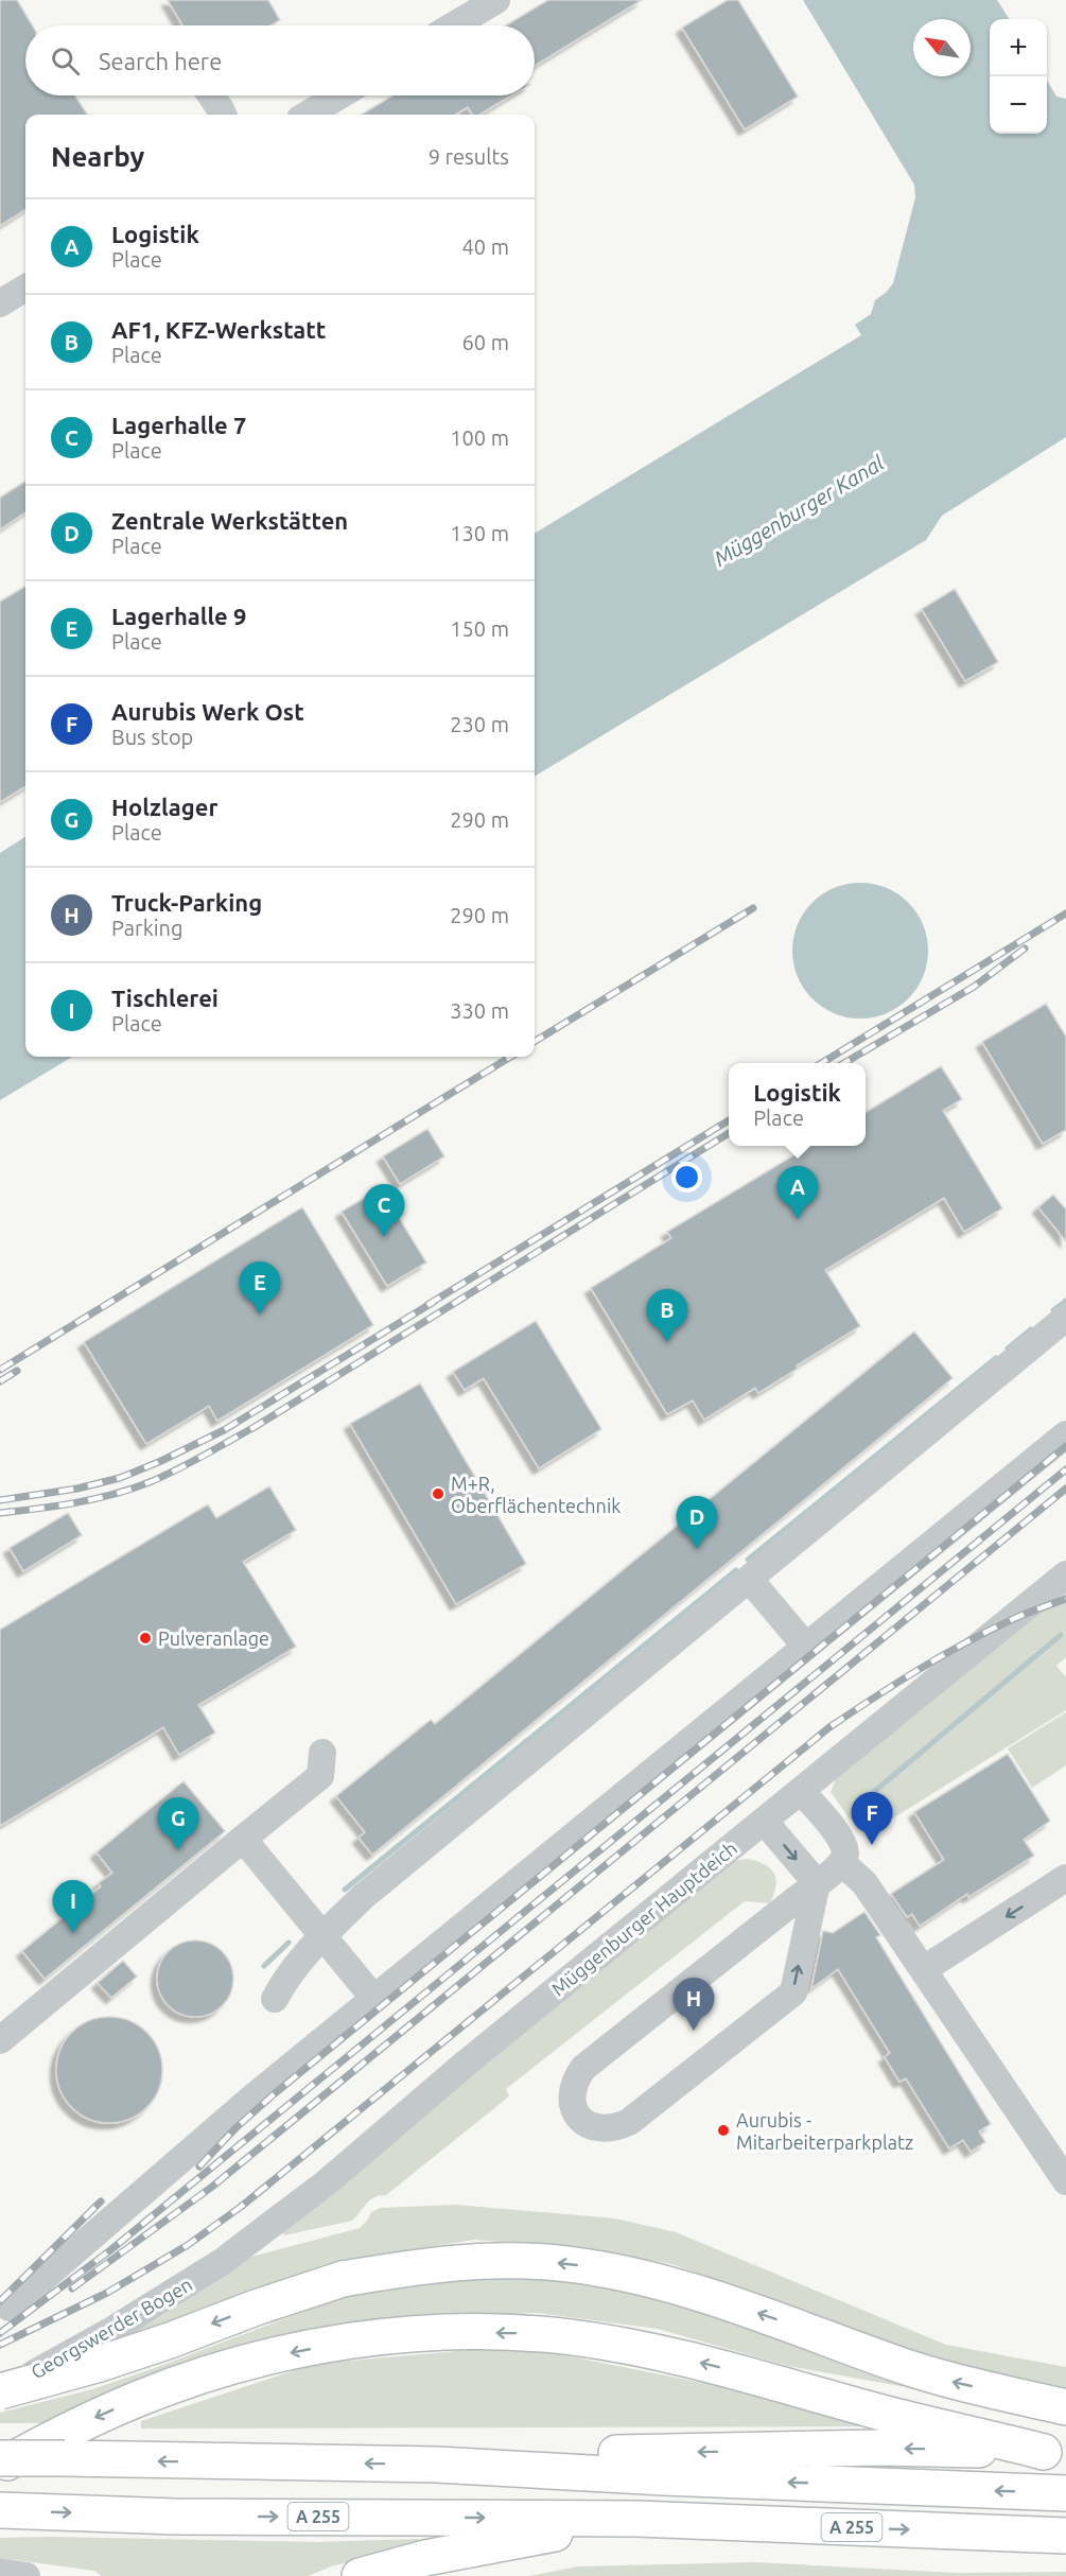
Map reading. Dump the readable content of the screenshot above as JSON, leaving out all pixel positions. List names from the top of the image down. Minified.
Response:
{"streets":{"highway":["A 255"],"street":["Müggenburger Hauptdeich","Georgswerder Bogen"]},"crossings":[["Müggenburger Hauptdeich","Georgswerder Bogen"]],"water":["Müggenburger Kanal"],"places":["M+R, Oberflächentechnik","Pulveranlage","Aurubis - Mitarbeiterparkplatz"],"north":"top left","page":{"map_buttons":["+","−"],"search":"Search here","heading":["Nearby","9 results"],"list":[{"mark":"A","name":"Logistik","note":"Place","value":"40 m"},{"mark":"B","name":"AF1, KFZ-Werkstatt","note":"Place","value":"60 m"},{"mark":"C","name":"Lagerhalle 7","note":"Place","value":"100 m"},{"mark":"D","name":"Zentrale Werkstätten","note":"Place","value":"130 m"},{"mark":"E","name":"Lagerhalle 9","note":"Place","value":"150 m"},{"mark":"F","name":"Aurubis Werk Ost","note":"Bus stop","value":"230 m"},{"mark":"G","name":"Holzlager","note":"Place","value":"290 m"},{"mark":"H","name":"Truck-Parking","note":"Parking","value":"290 m"},{"mark":"I","name":"Tischlerei","note":"Place","value":"330 m"}],"popup":["Logistik","Place"],"pins":["A","C","E","B","D","F","G","I","H"]}}
